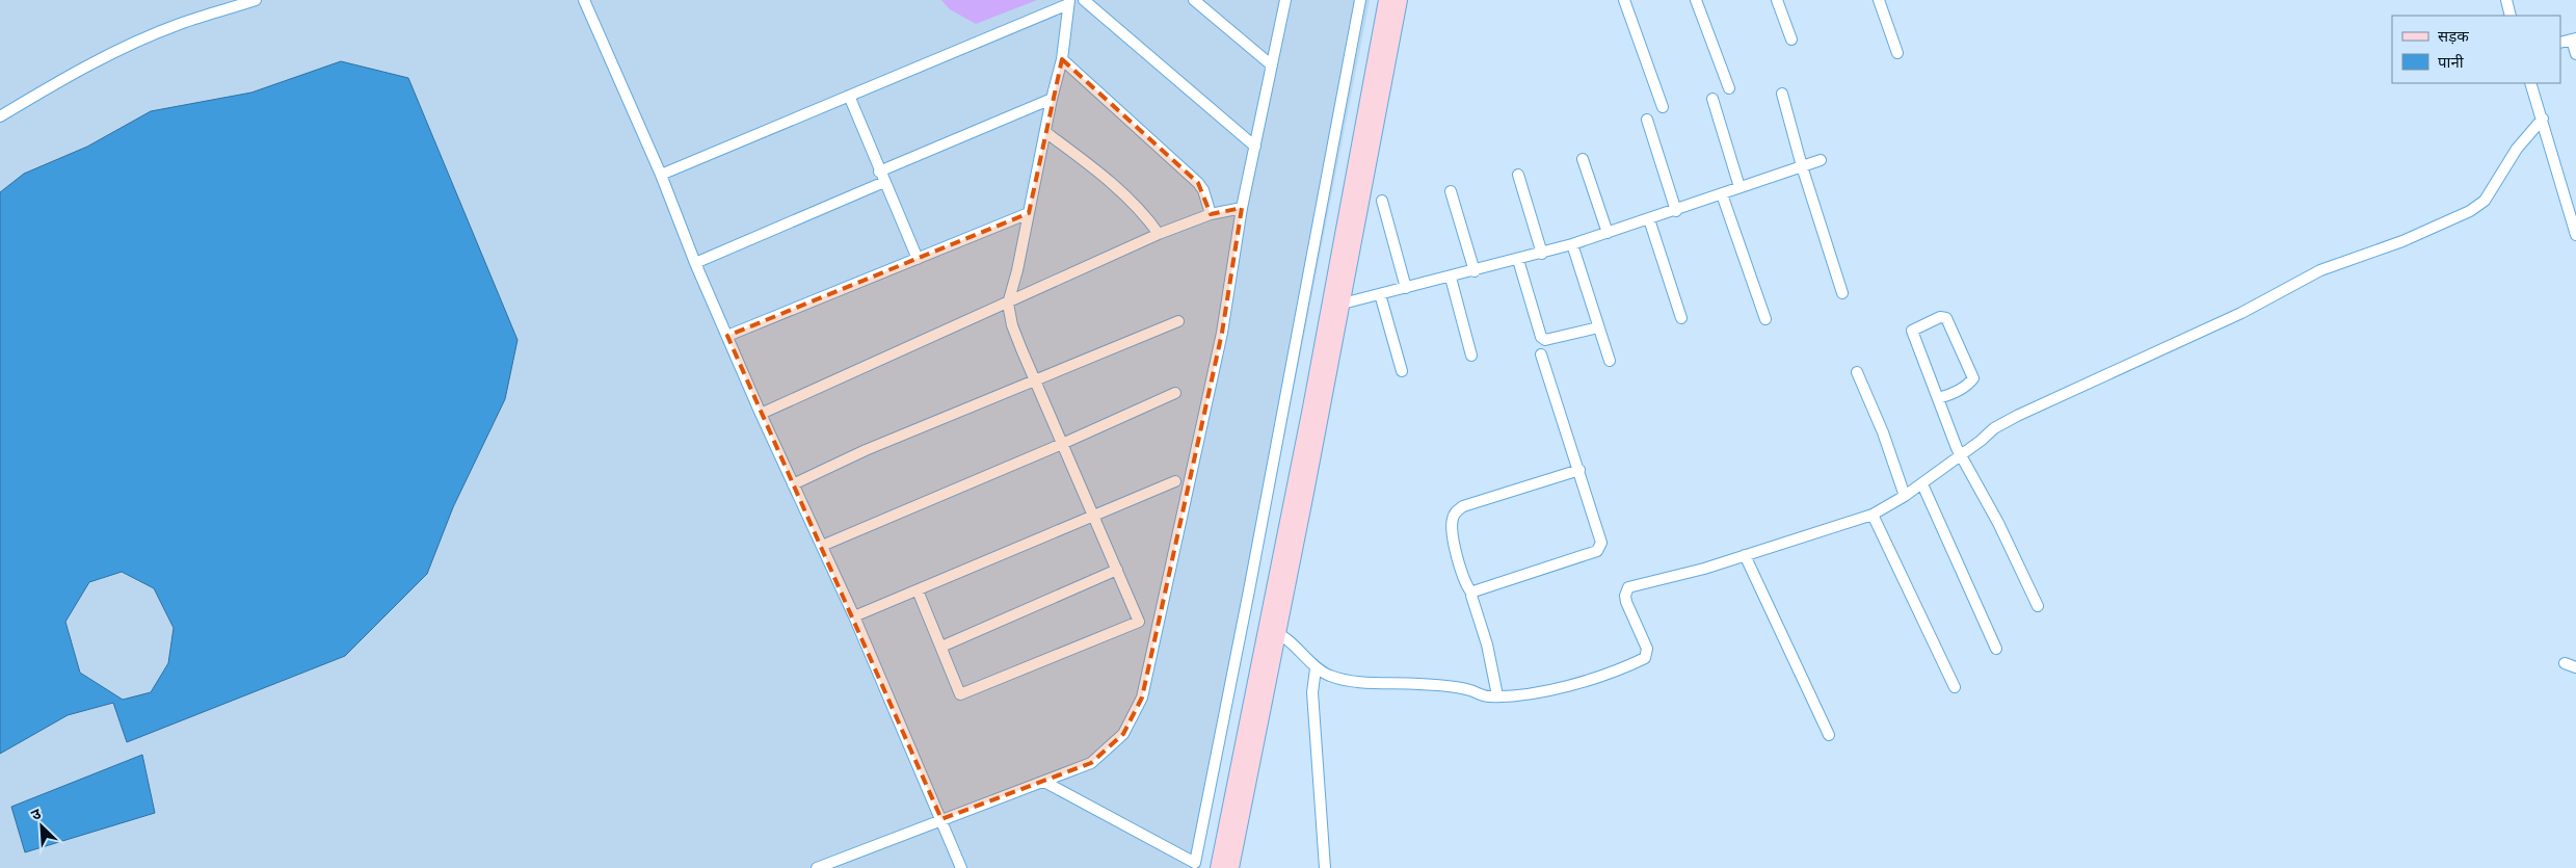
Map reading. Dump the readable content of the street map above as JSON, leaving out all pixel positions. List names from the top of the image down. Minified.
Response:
{"legend":["सड़क","पानी"],"north":"top left"}
